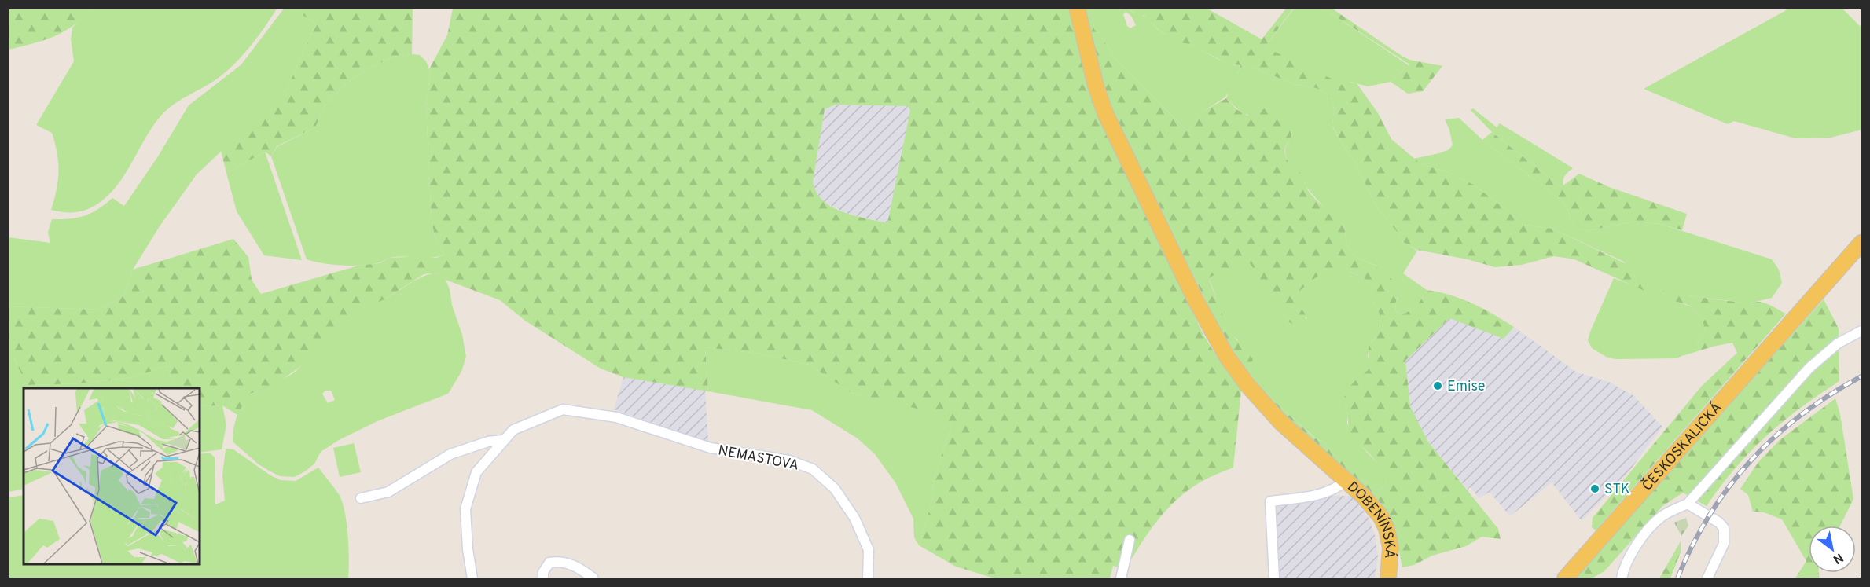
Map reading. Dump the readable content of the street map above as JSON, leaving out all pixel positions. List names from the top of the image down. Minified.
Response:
{"streets":{"main road":["ČESKOSKALICKÁ","DOBENÍNSKÁ"],"street":["NEMASTOVA"]},"places":["Emise","STK"],"north":"bottom right"}
